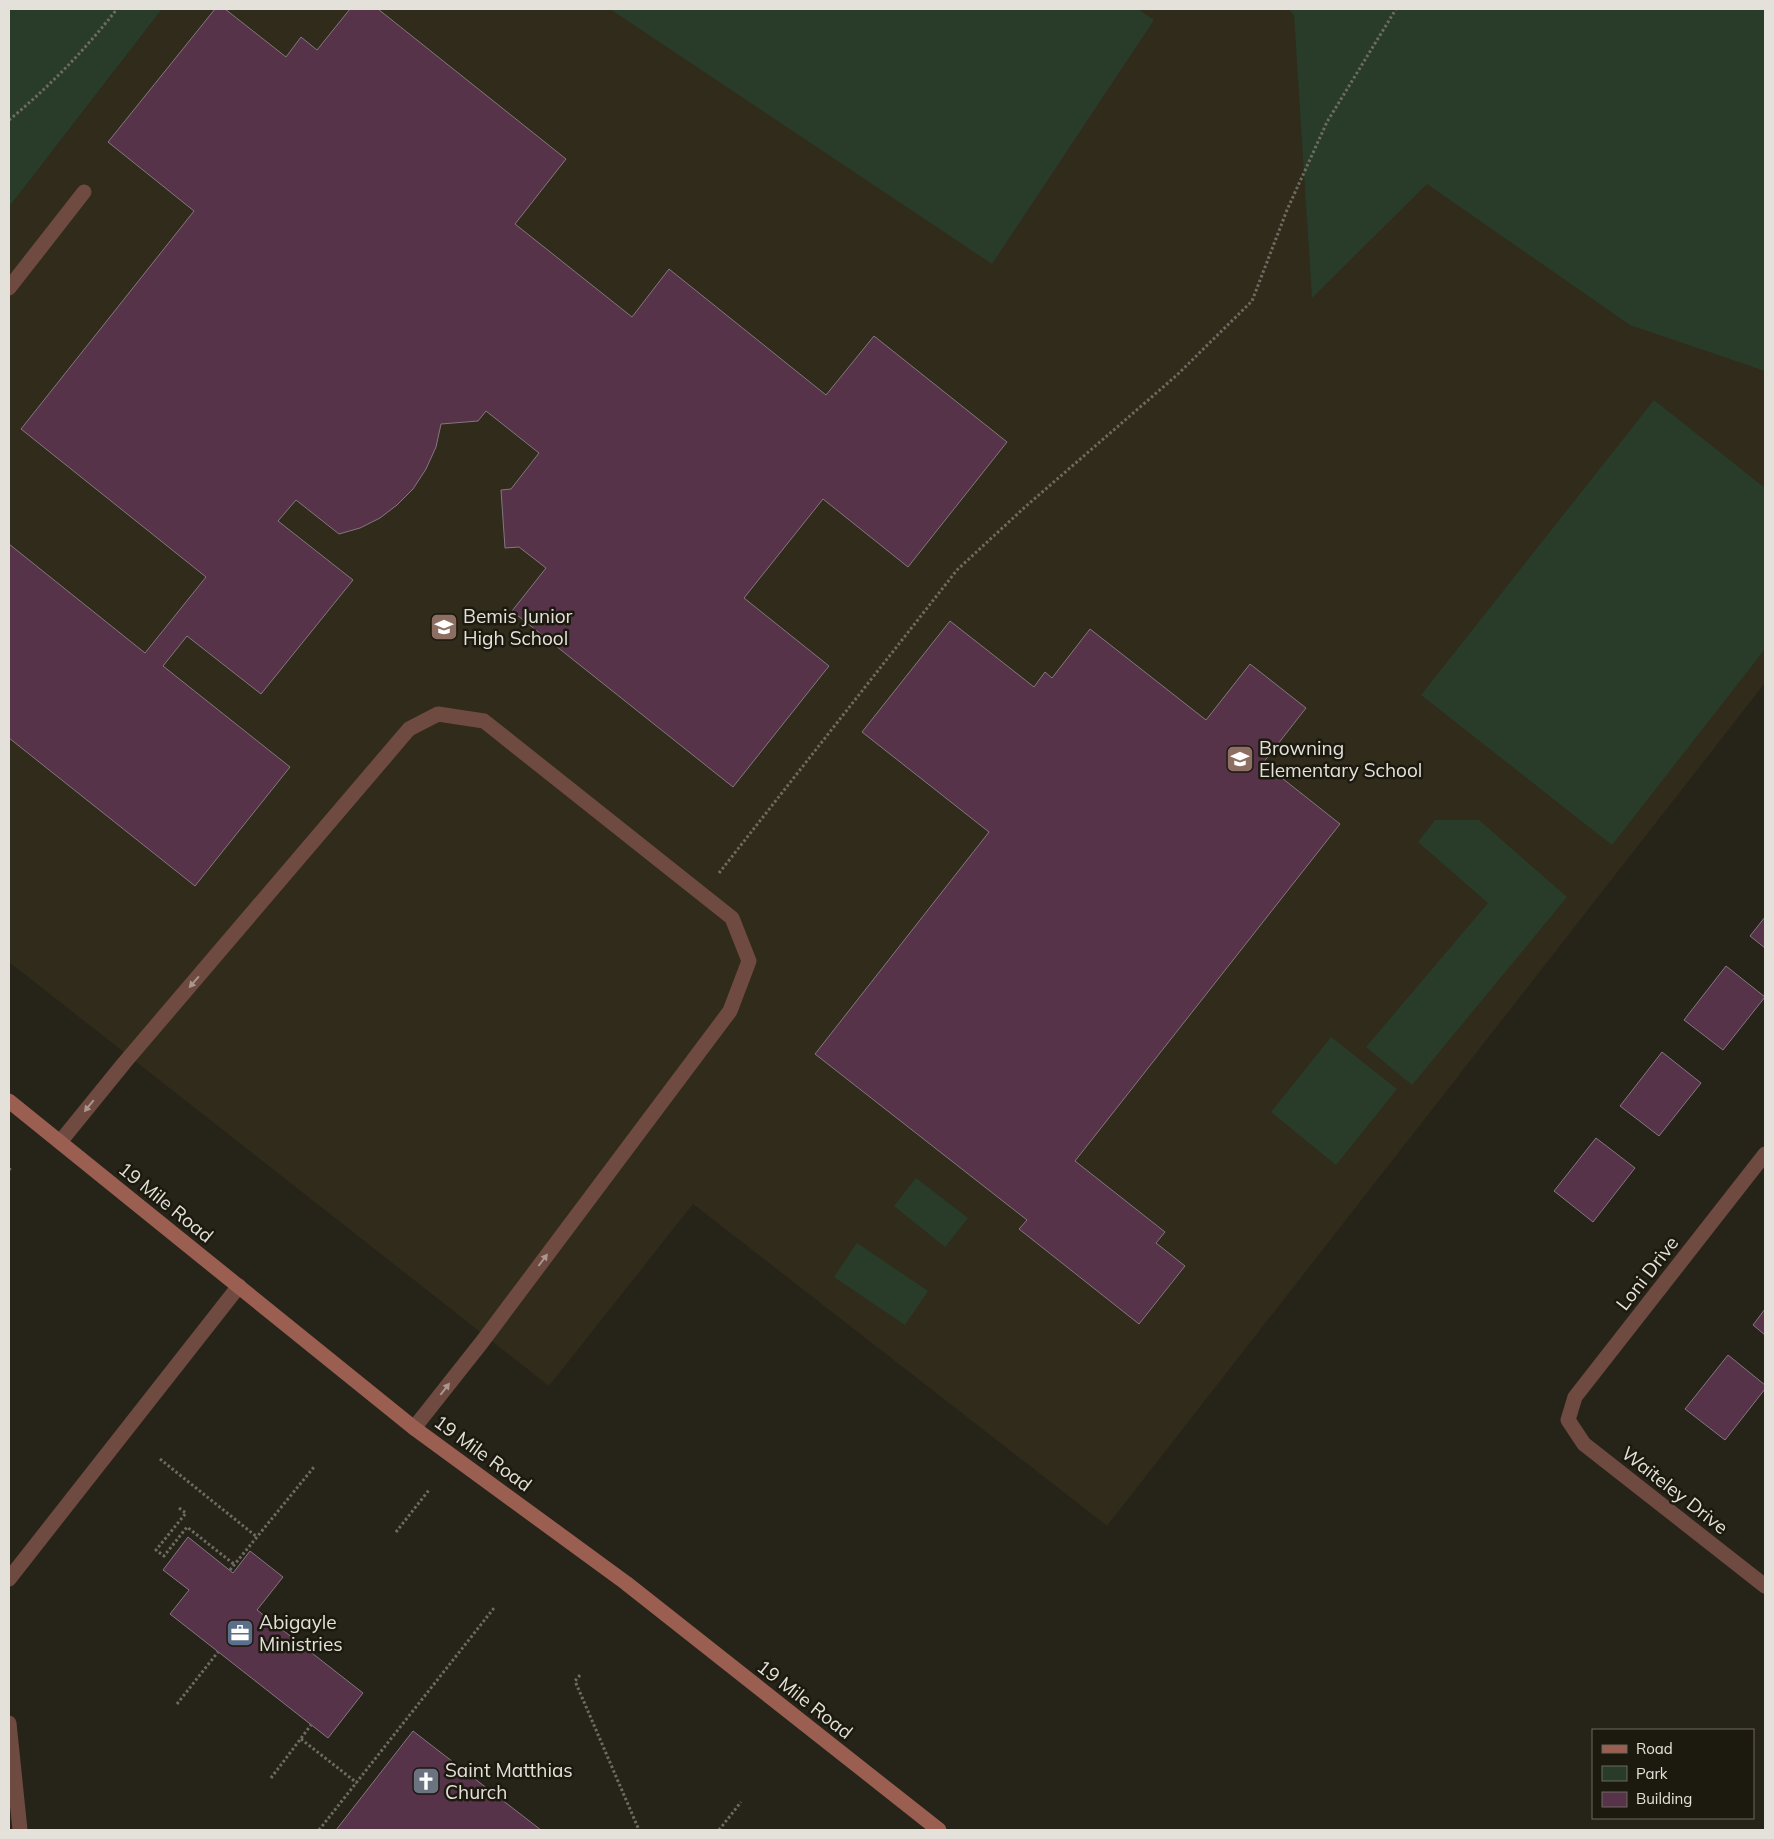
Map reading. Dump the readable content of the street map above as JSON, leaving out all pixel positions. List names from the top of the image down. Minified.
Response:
{"streets":{"street":["19 Mile Road","Loni Drive","Waiteley Drive"]},"crossings":[["Loni Drive","Waiteley Drive"]],"places":{"school or university":["Bemis Junior High School","Browning Elementary School"],"office":["Abigayle Ministries"],"church":["Saint Matthias Church"]},"legend":["Road","Park","Building"]}
